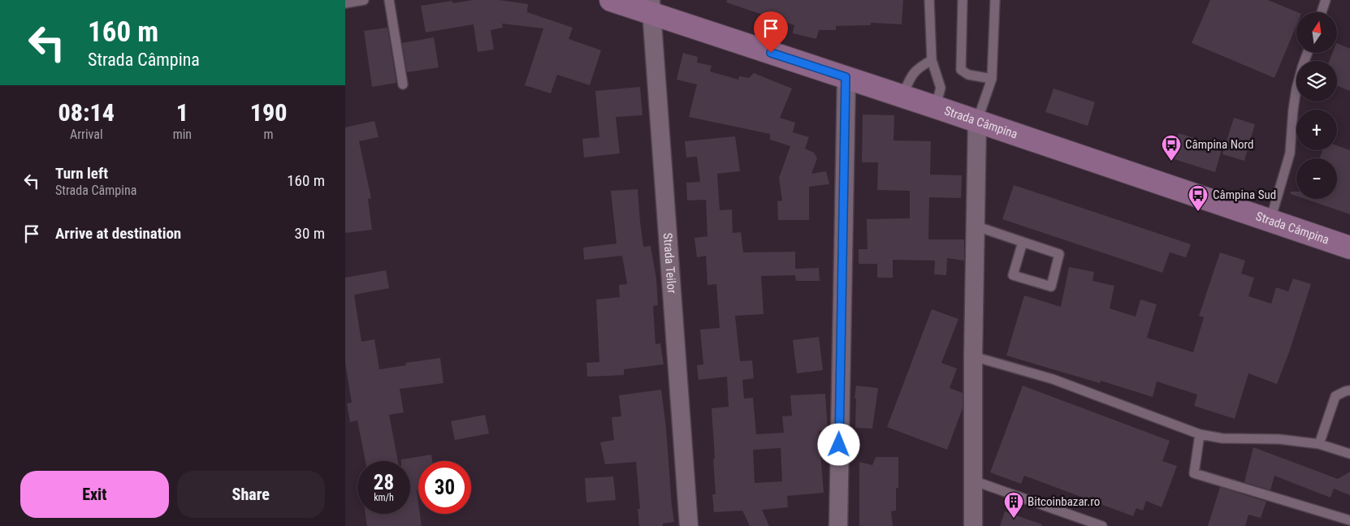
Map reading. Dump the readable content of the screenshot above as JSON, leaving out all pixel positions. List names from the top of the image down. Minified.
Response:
{"streets":{"main road":["Strada Câmpina"],"street":["Strada Teilor"]},"crossings":[["Strada Câmpina","Strada Teilor"]],"places":{"bus stop":["Câmpina Nord","Câmpina Sud"],"building":["Bitcoinbazar.ro"]},"north":"top","page":{"turn":["160 m","Strada Câmpina"],"map_buttons":["+","−"],"eta":["08:14","Arrival","1","min","190","m"],"list":[{"name":"Turn left","note":"Strada Câmpina","value":"160 m"},{"name":"Arrive at destination","value":"30 m"}],"speed":"28 km/h","limit":"30","buttons":["Exit","Share"]}}
